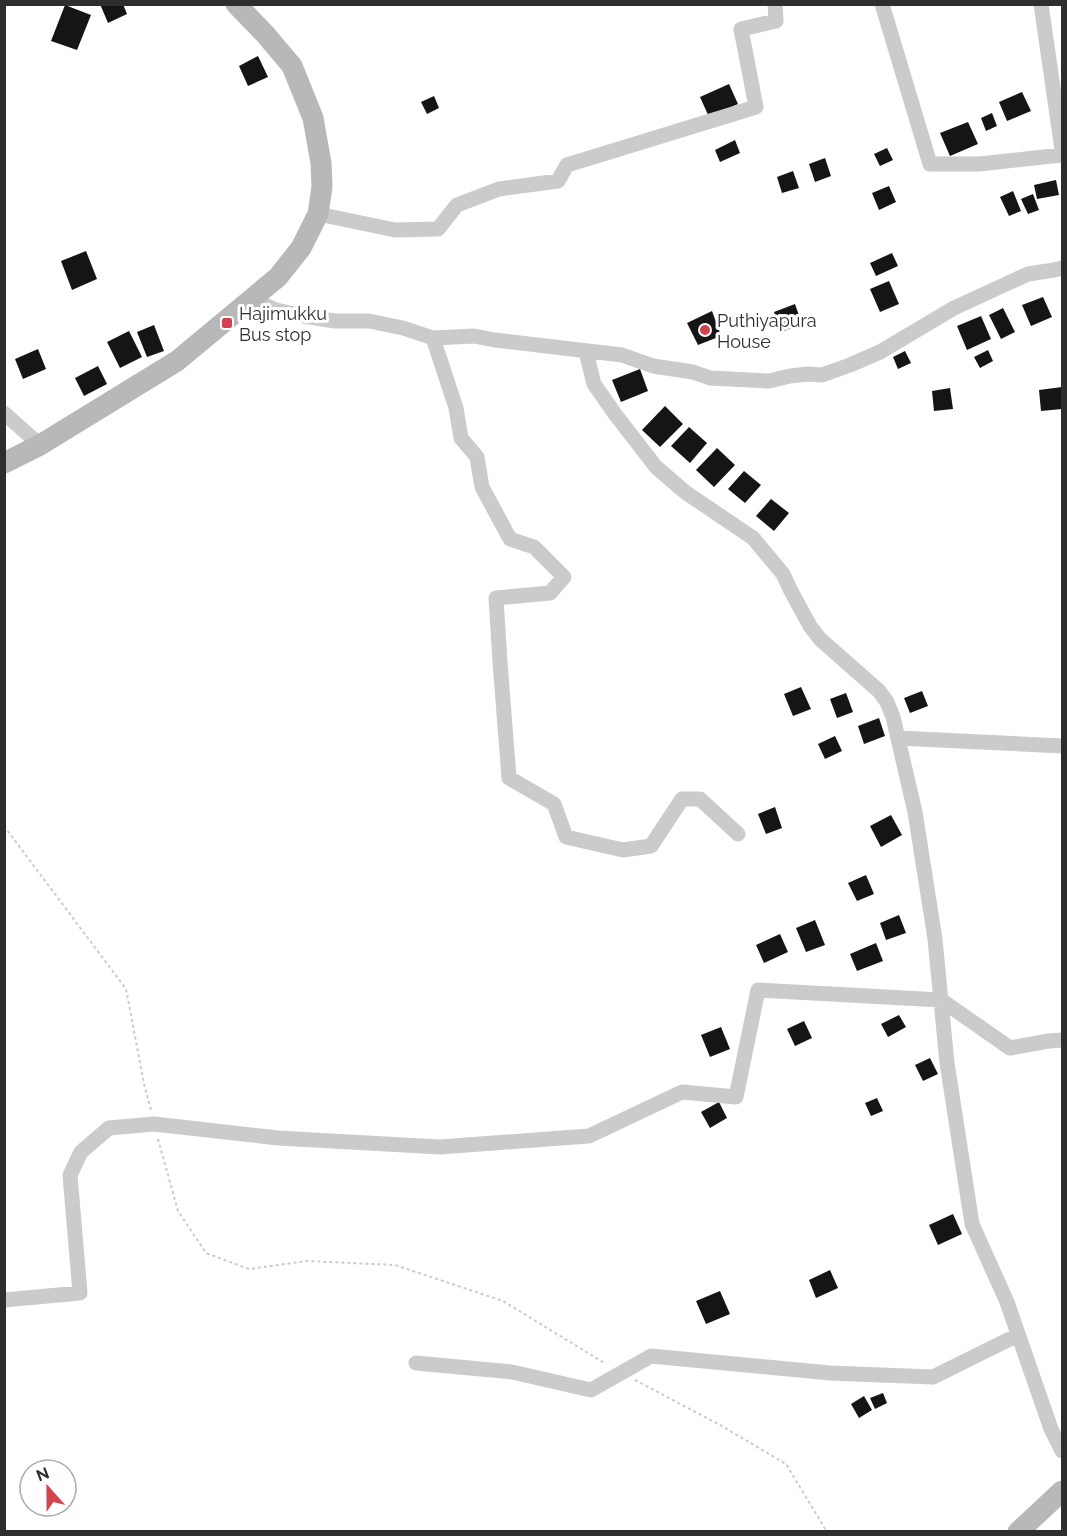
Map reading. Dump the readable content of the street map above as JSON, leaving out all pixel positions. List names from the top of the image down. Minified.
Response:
{"places":{"transit":["Hajimukku Bus stop"],"other":["Puthiyapura House"]},"north":"top"}
